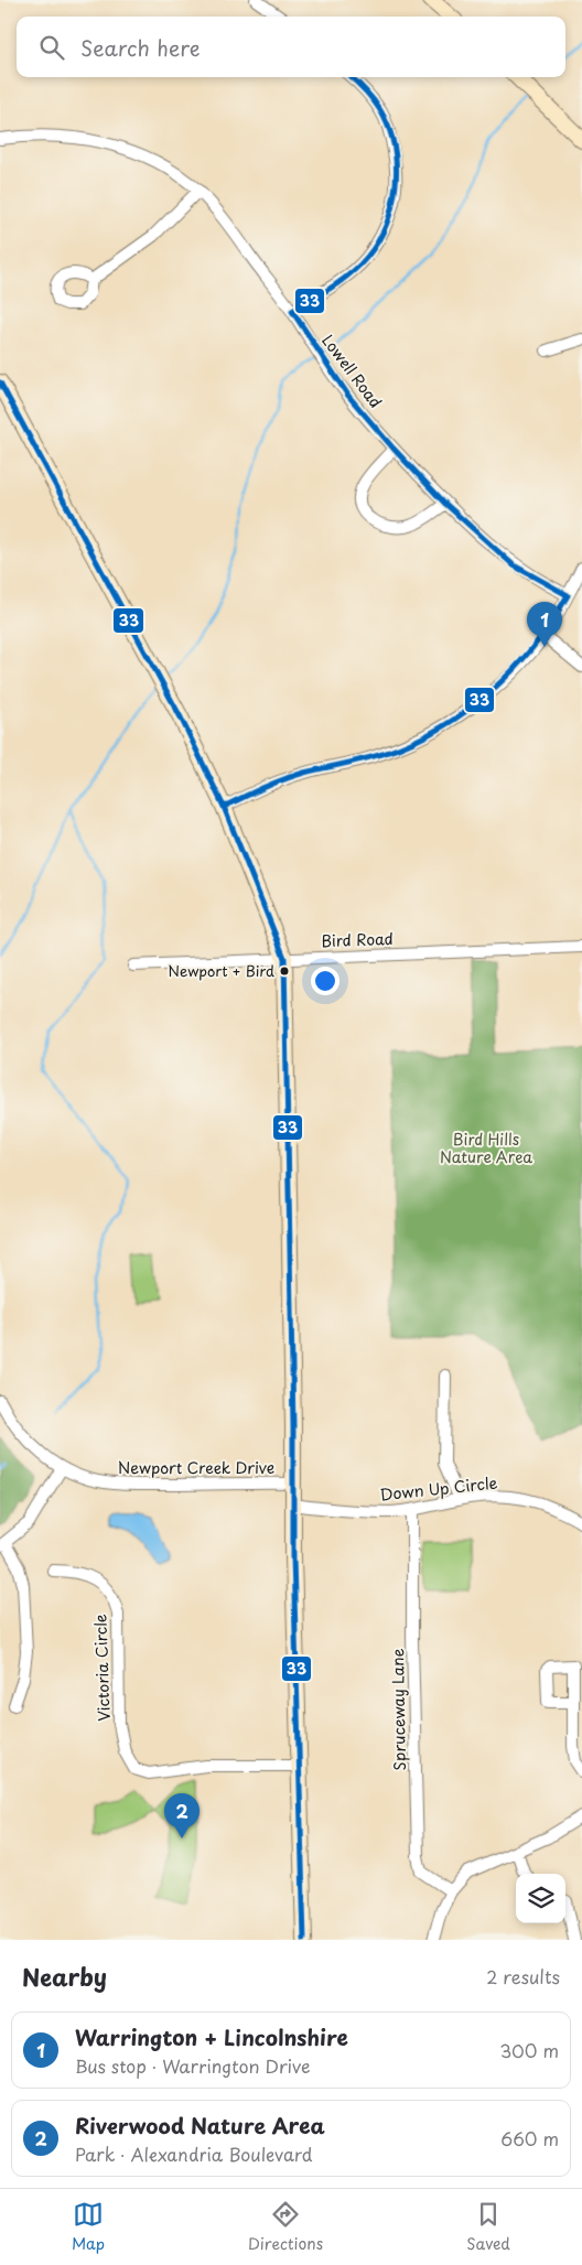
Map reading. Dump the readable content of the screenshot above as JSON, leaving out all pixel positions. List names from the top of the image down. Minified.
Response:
{"streets":{"street":["Lowell Road","Bird Road","Newport Creek Drive","Down Up Circle","Victoria Circle","Spruceway Lane"]},"crossings":[["Down Up Circle","Spruceway Lane"]],"parks":["Bird Hills Nature Area"],"places":["Newport + Bird"],"lines":["transit line 33"],"page":{"search":"Search here","pins":["1","2"],"heading":["Nearby","2 results"],"list":[{"mark":"1","name":"Warrington + Lincolnshire","note":"Bus stop · Warrington Drive","value":"300 m"},{"mark":"2","name":"Riverwood Nature Area","note":"Park · Alexandria Boulevard","value":"660 m"}],"nav":["Map","Directions","Saved"]}}
